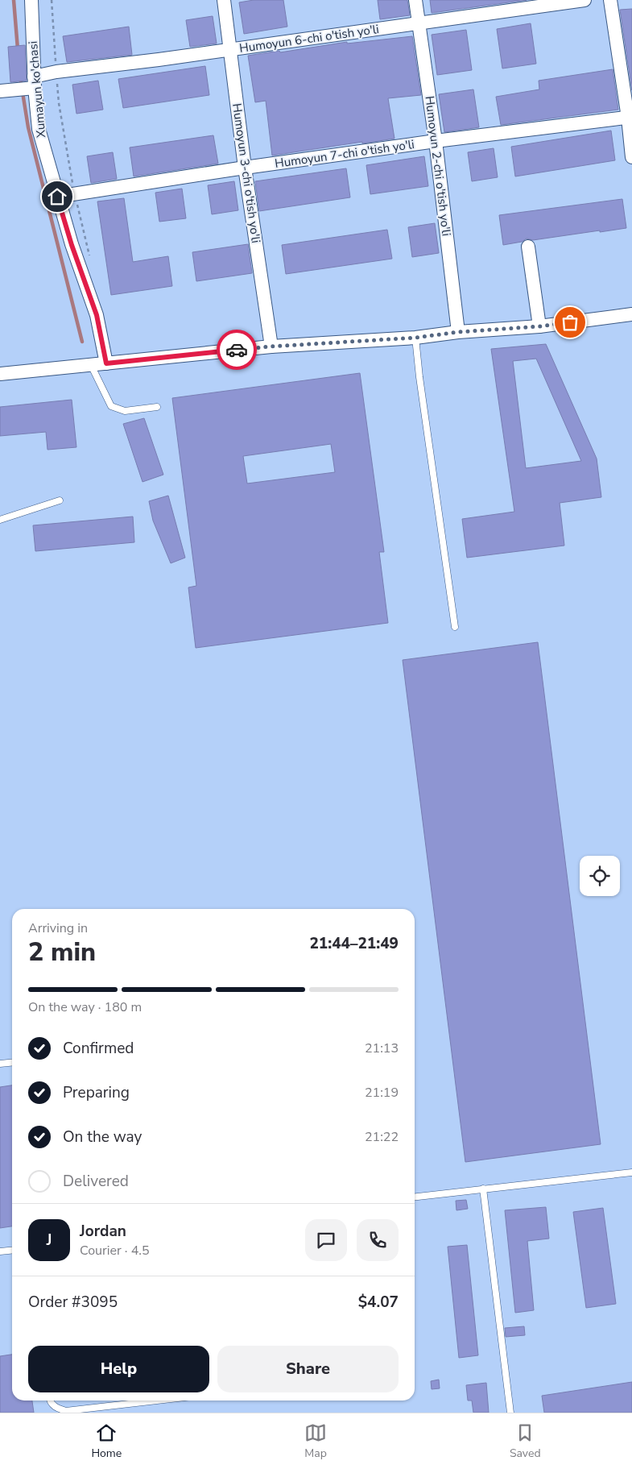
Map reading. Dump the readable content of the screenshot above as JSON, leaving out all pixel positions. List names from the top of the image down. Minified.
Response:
{"streets":{"street":["Humoyun 6-chi o'tish yo'li","Xumayun ko'chasi","Humoyun 7-chi o'tish yo'li","Humoyun 2-chi o'tish yo'li","Humoyun 3-chi o'tish yo'li"]},"crossings":[["Humoyun 6-chi o'tish yo'li","Xumayun ko'chasi"],["Humoyun 6-chi o'tish yo'li","Humoyun 2-chi o'tish yo'li"],["Humoyun 6-chi o'tish yo'li","Humoyun 3-chi o'tish yo'li"],["Xumayun ko'chasi","Humoyun 7-chi o'tish yo'li"],["Humoyun 7-chi o'tish yo'li","Humoyun 2-chi o'tish yo'li"],["Humoyun 7-chi o'tish yo'li","Humoyun 3-chi o'tish yo'li"]],"page":{"heading":["2 min","Arriving in","21:44–21:49"],"panel":["Jordan","Courier · 4.5","Order #3095","$4.07"],"bar":"On the way · 180 m","list":[["Confirmed","21:13"],["Preparing","21:19"],["On the way","21:22"],"Delivered"],"round":"J","buttons":["Help","Share"],"tabs":["Home","Map","Saved"]}}
